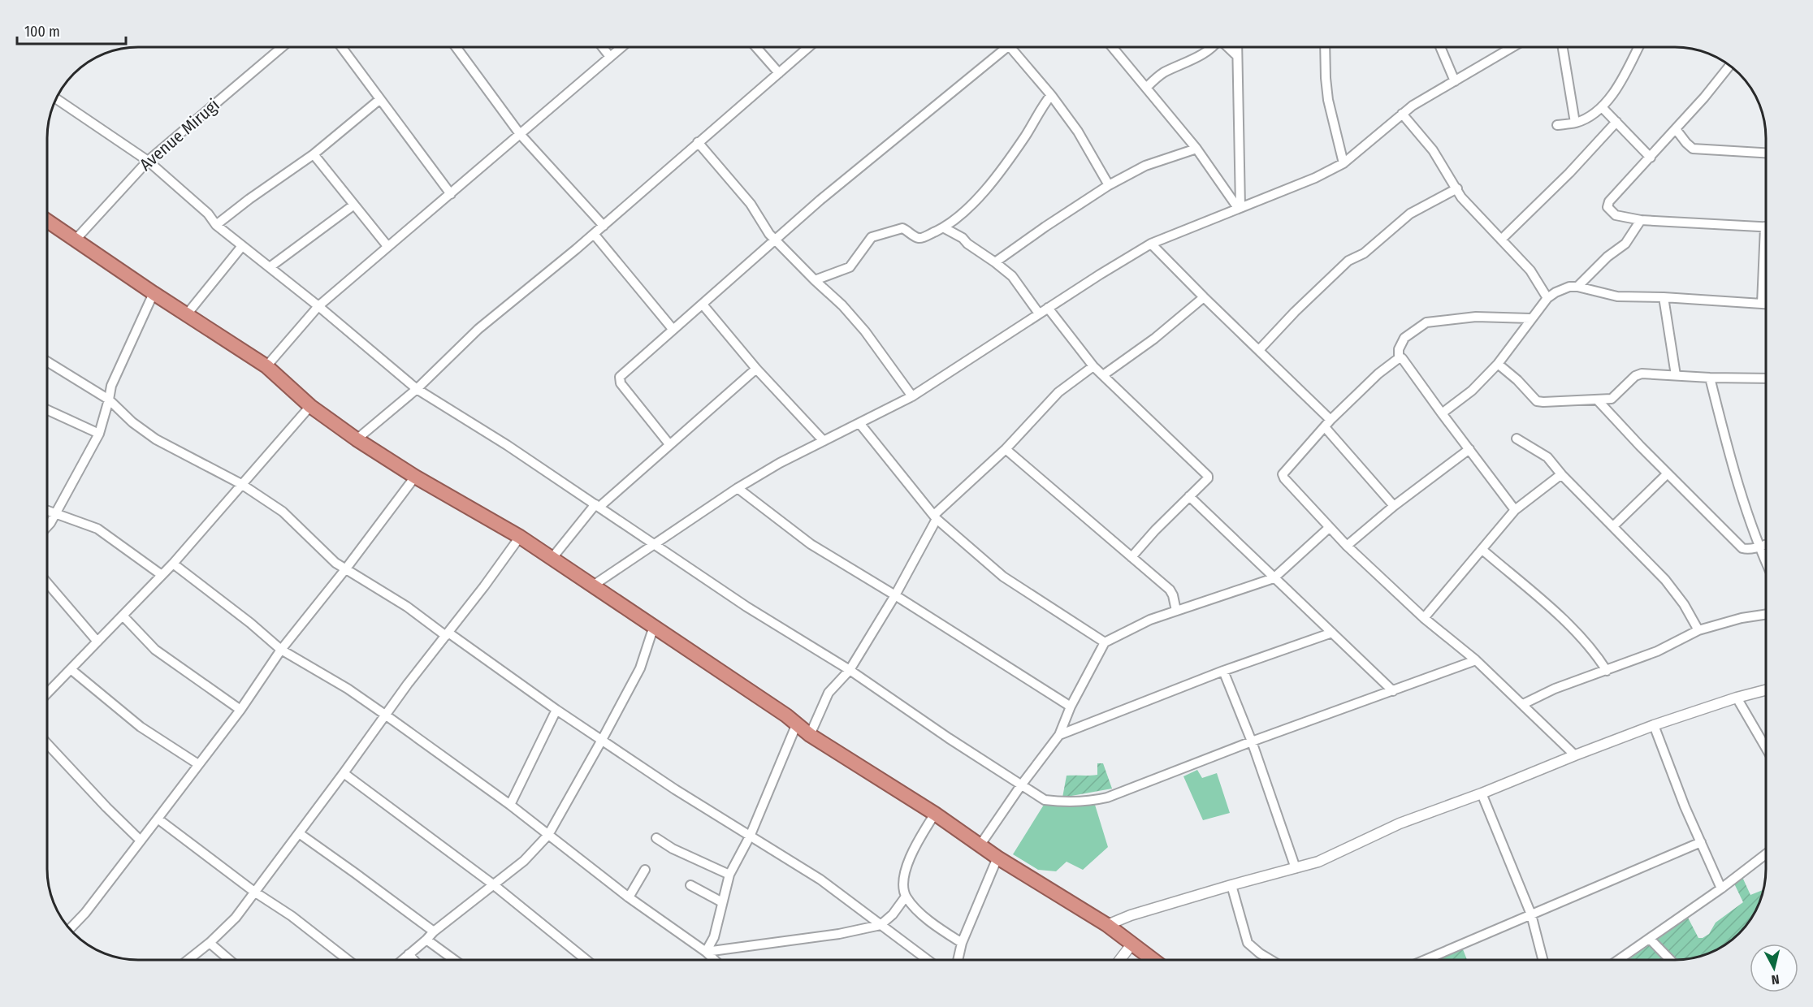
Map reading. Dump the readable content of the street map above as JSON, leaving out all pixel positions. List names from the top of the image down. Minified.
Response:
{"streets":{"street":["Avenue Mirugi"]},"scale_bar":"100 m","north":"bottom"}
